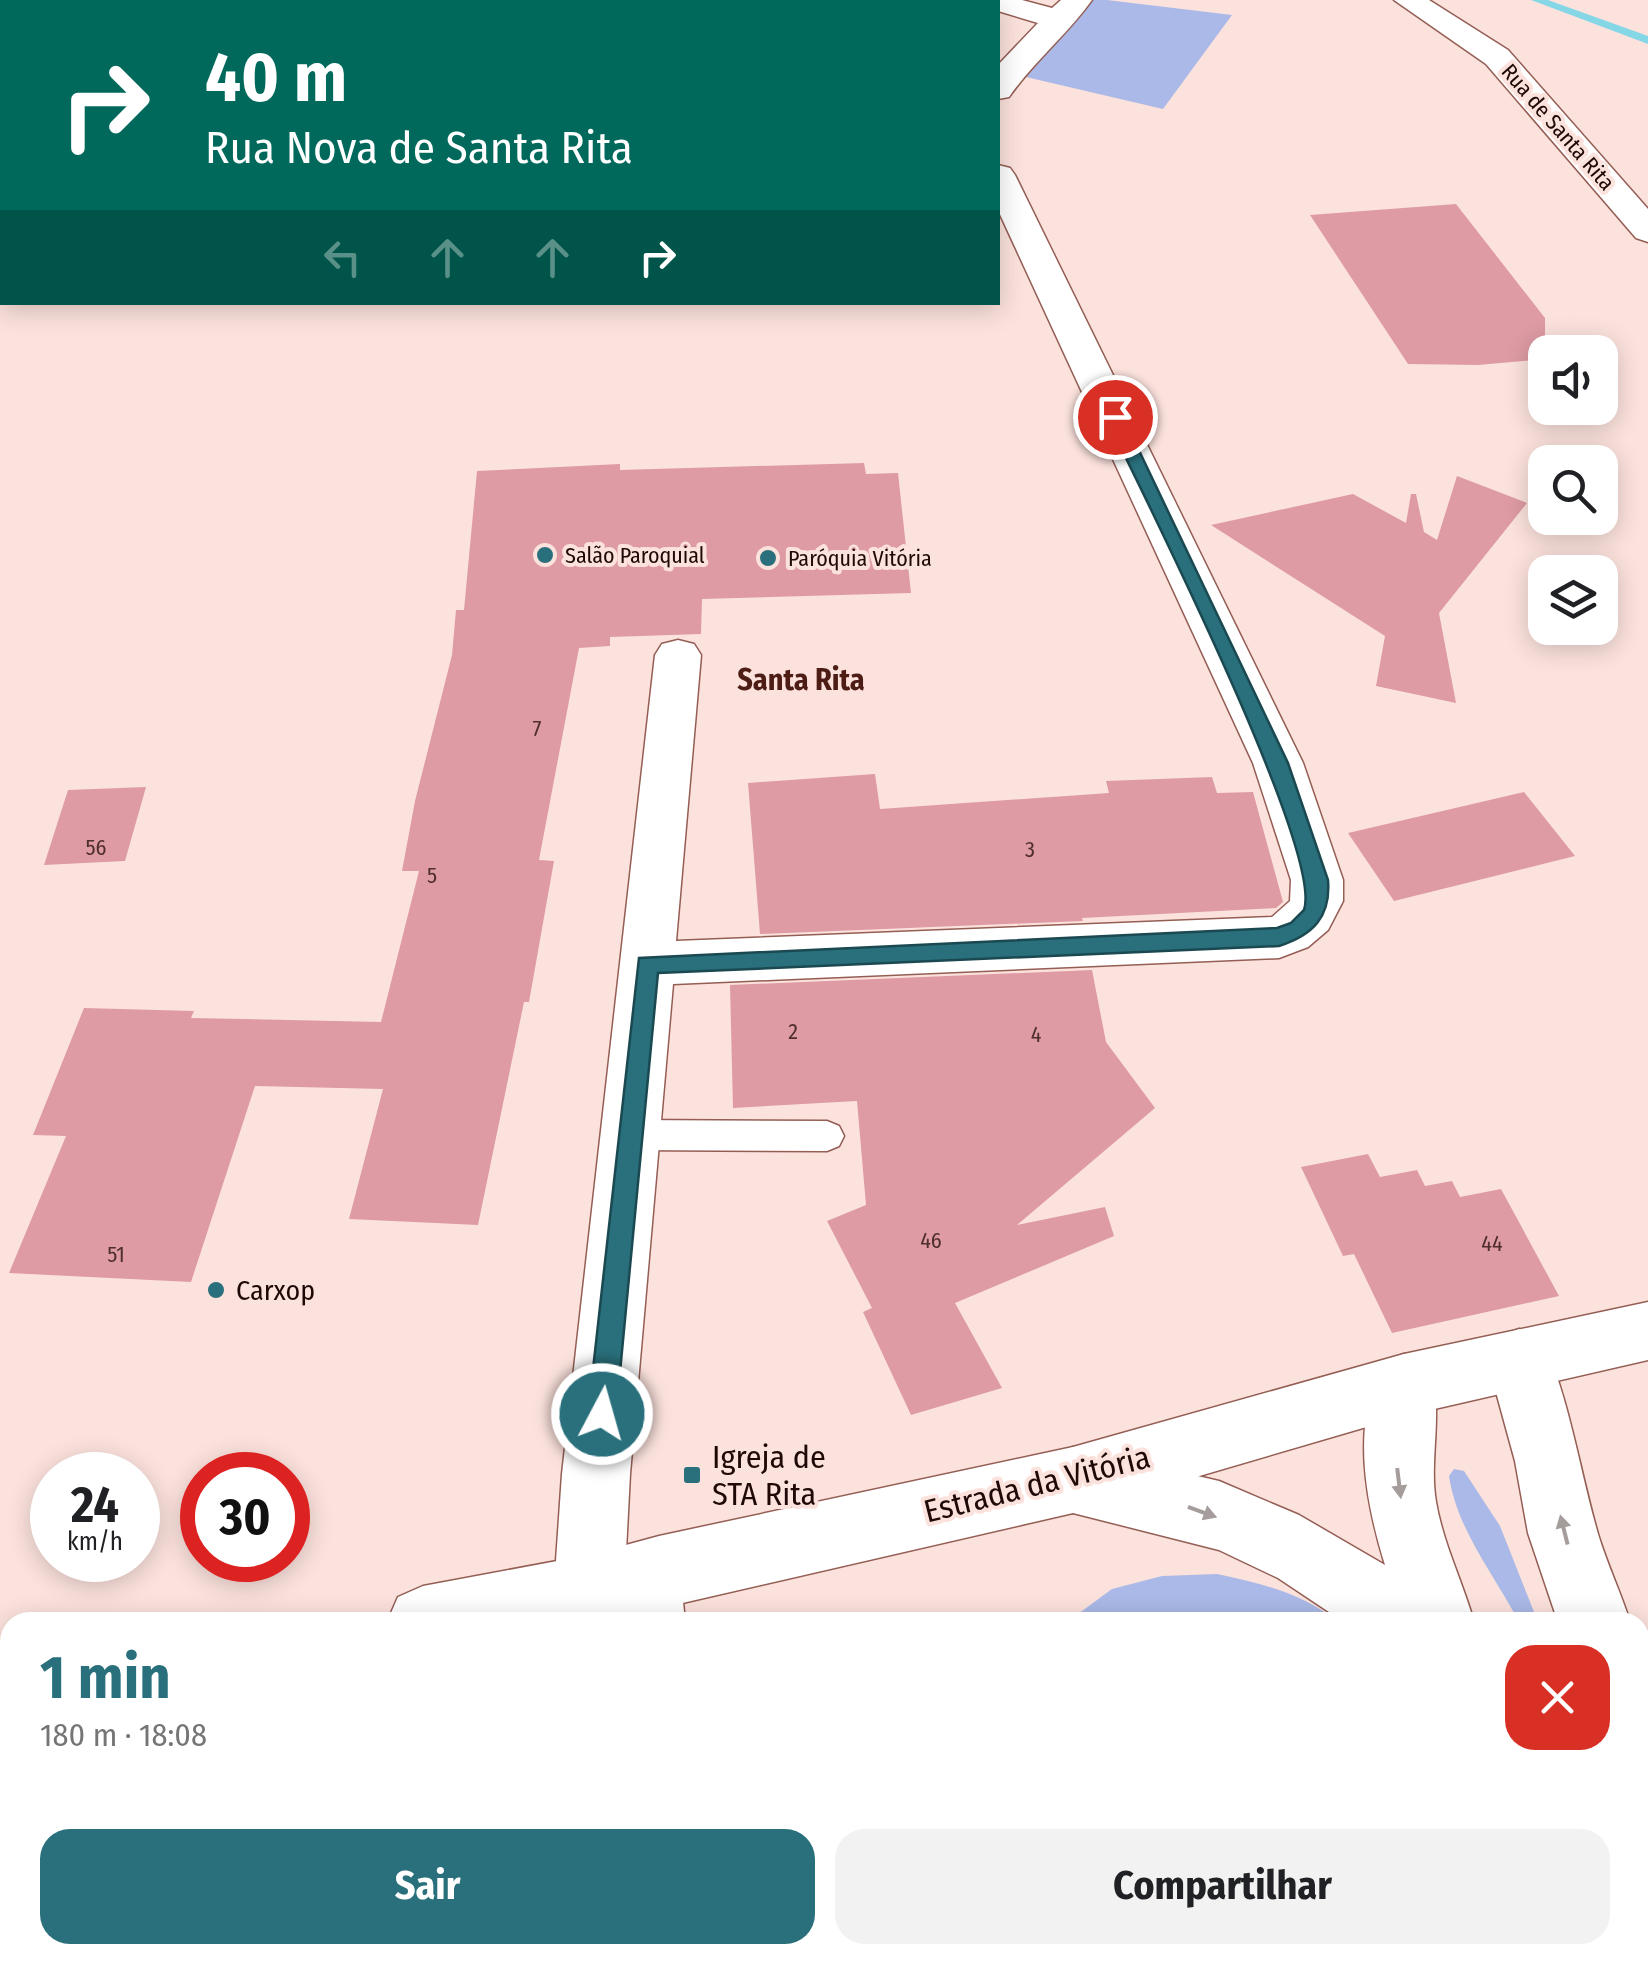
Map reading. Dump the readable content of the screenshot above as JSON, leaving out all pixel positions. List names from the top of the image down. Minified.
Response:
{"streets":{"main road":["Rua de Santa Rita","Estrada da Vitória"]},"districts":["Santa Rita"],"places":{"other":["Salão Paroquial","Paróquia Vitória","Carxop"],"transit":["Igreja de STA Rita"]},"house_numbers":["7","56","3","5","2","4","46","44","51"],"page":{"turn":["40 m","Rua Nova de Santa Rita"],"speed":"24 km/h","limit":"30","heading":["1 min","180 m · 18:08"],"buttons":["Sair","Compartilhar"]}}
